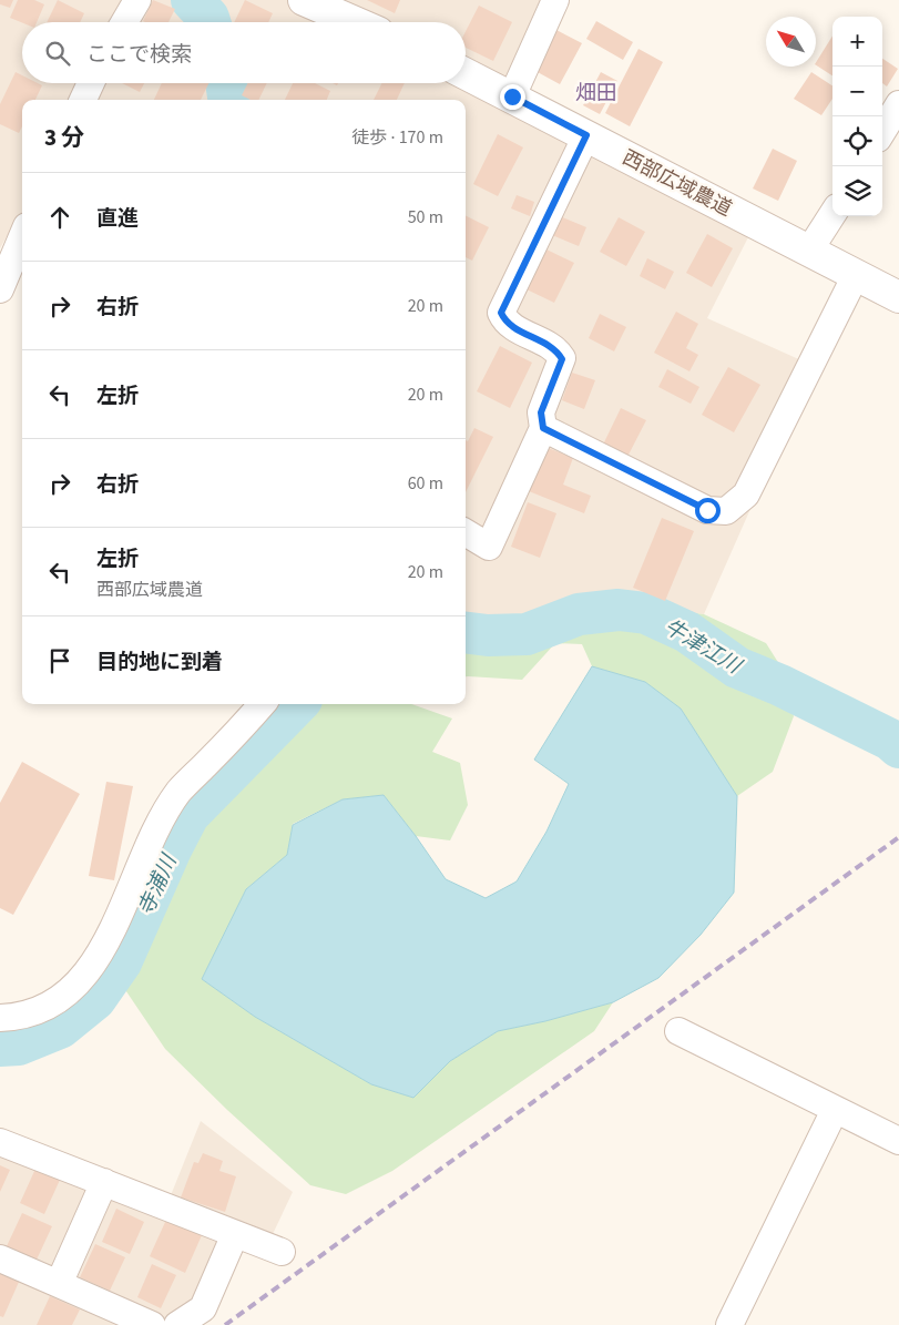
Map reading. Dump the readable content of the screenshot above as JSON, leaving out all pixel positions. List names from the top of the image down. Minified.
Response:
{"streets":{"street":["西部広域農道"]},"districts":["畑田"],"water":["牛津江川","寺浦川"],"north":"top left","page":{"map_buttons":["+","−"],"search":"ここで検索","heading":["3 分","徒歩 · 170 m"],"list":[["直進","50 m"],["右折","20 m"],["左折","20 m"],["右折","60 m"],["左折","西部広域農道","20 m"],"目的地に到着"]}}
